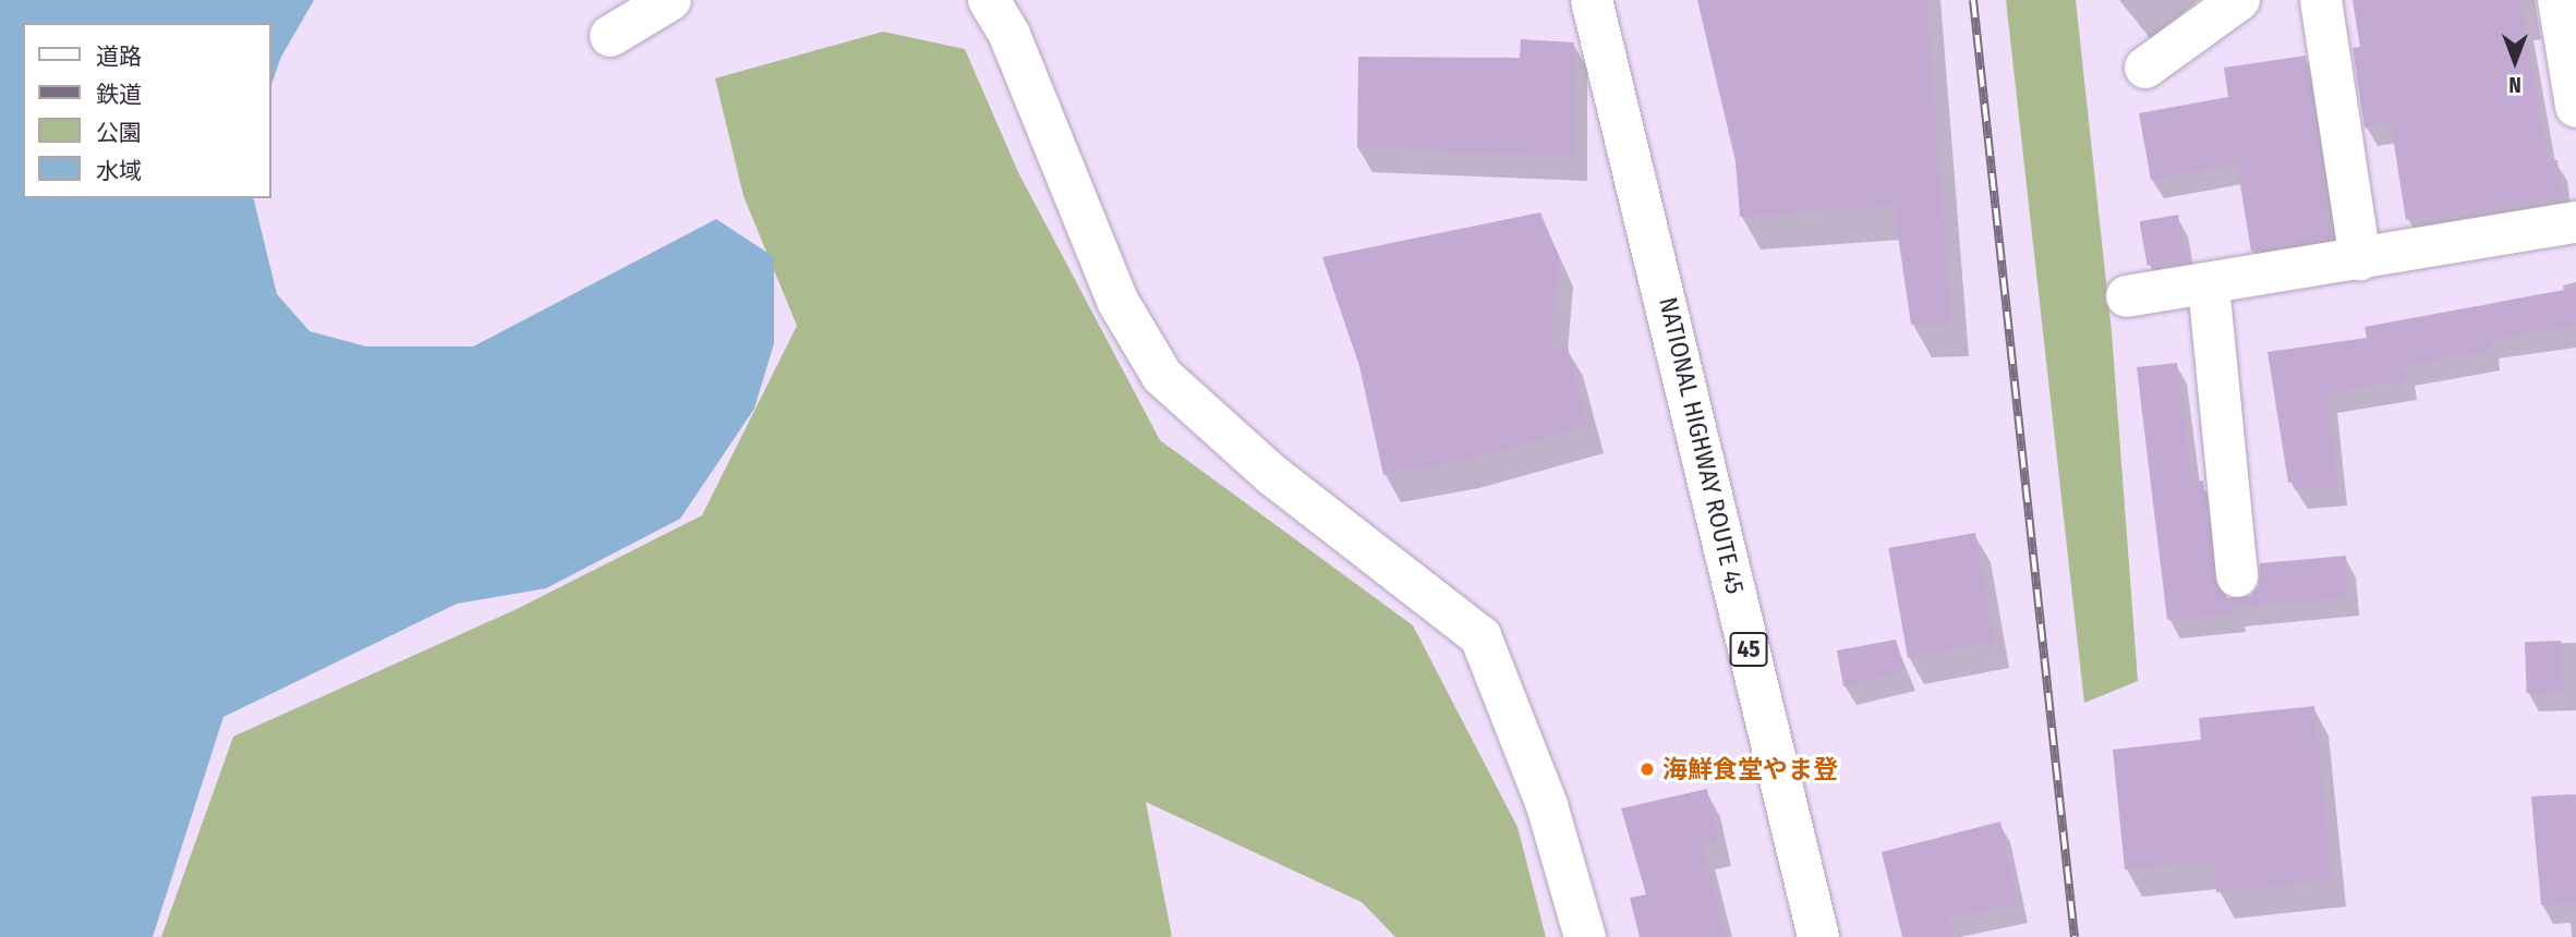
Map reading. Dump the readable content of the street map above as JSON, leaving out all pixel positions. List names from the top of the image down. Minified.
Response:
{"streets":{"main road":["NATIONAL HIGHWAY ROUTE 45","45"]},"places":["海鮮食堂やま登"],"legend":["道路","鉄道","公園","水域"],"north":"bottom"}
